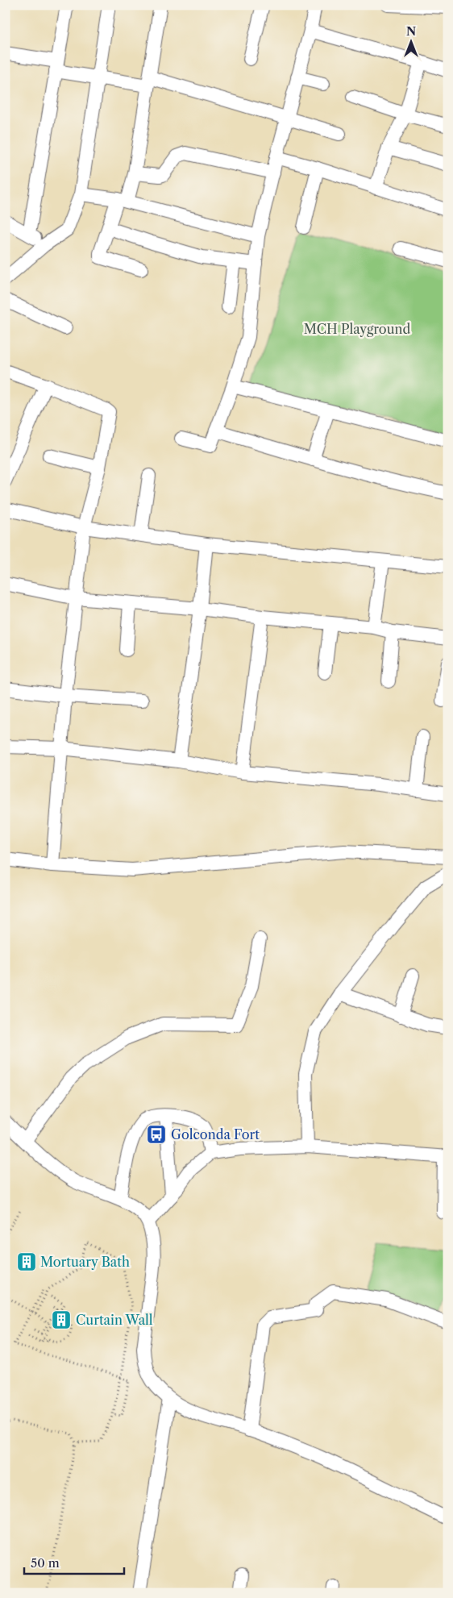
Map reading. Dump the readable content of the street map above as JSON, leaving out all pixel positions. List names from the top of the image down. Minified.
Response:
{"parks":["MCH Playground"],"places":{"bus stop":["Golconda Fort"],"building":["Mortuary Bath","Curtain Wall"]},"scale_bar":"50 m","north":"top"}
